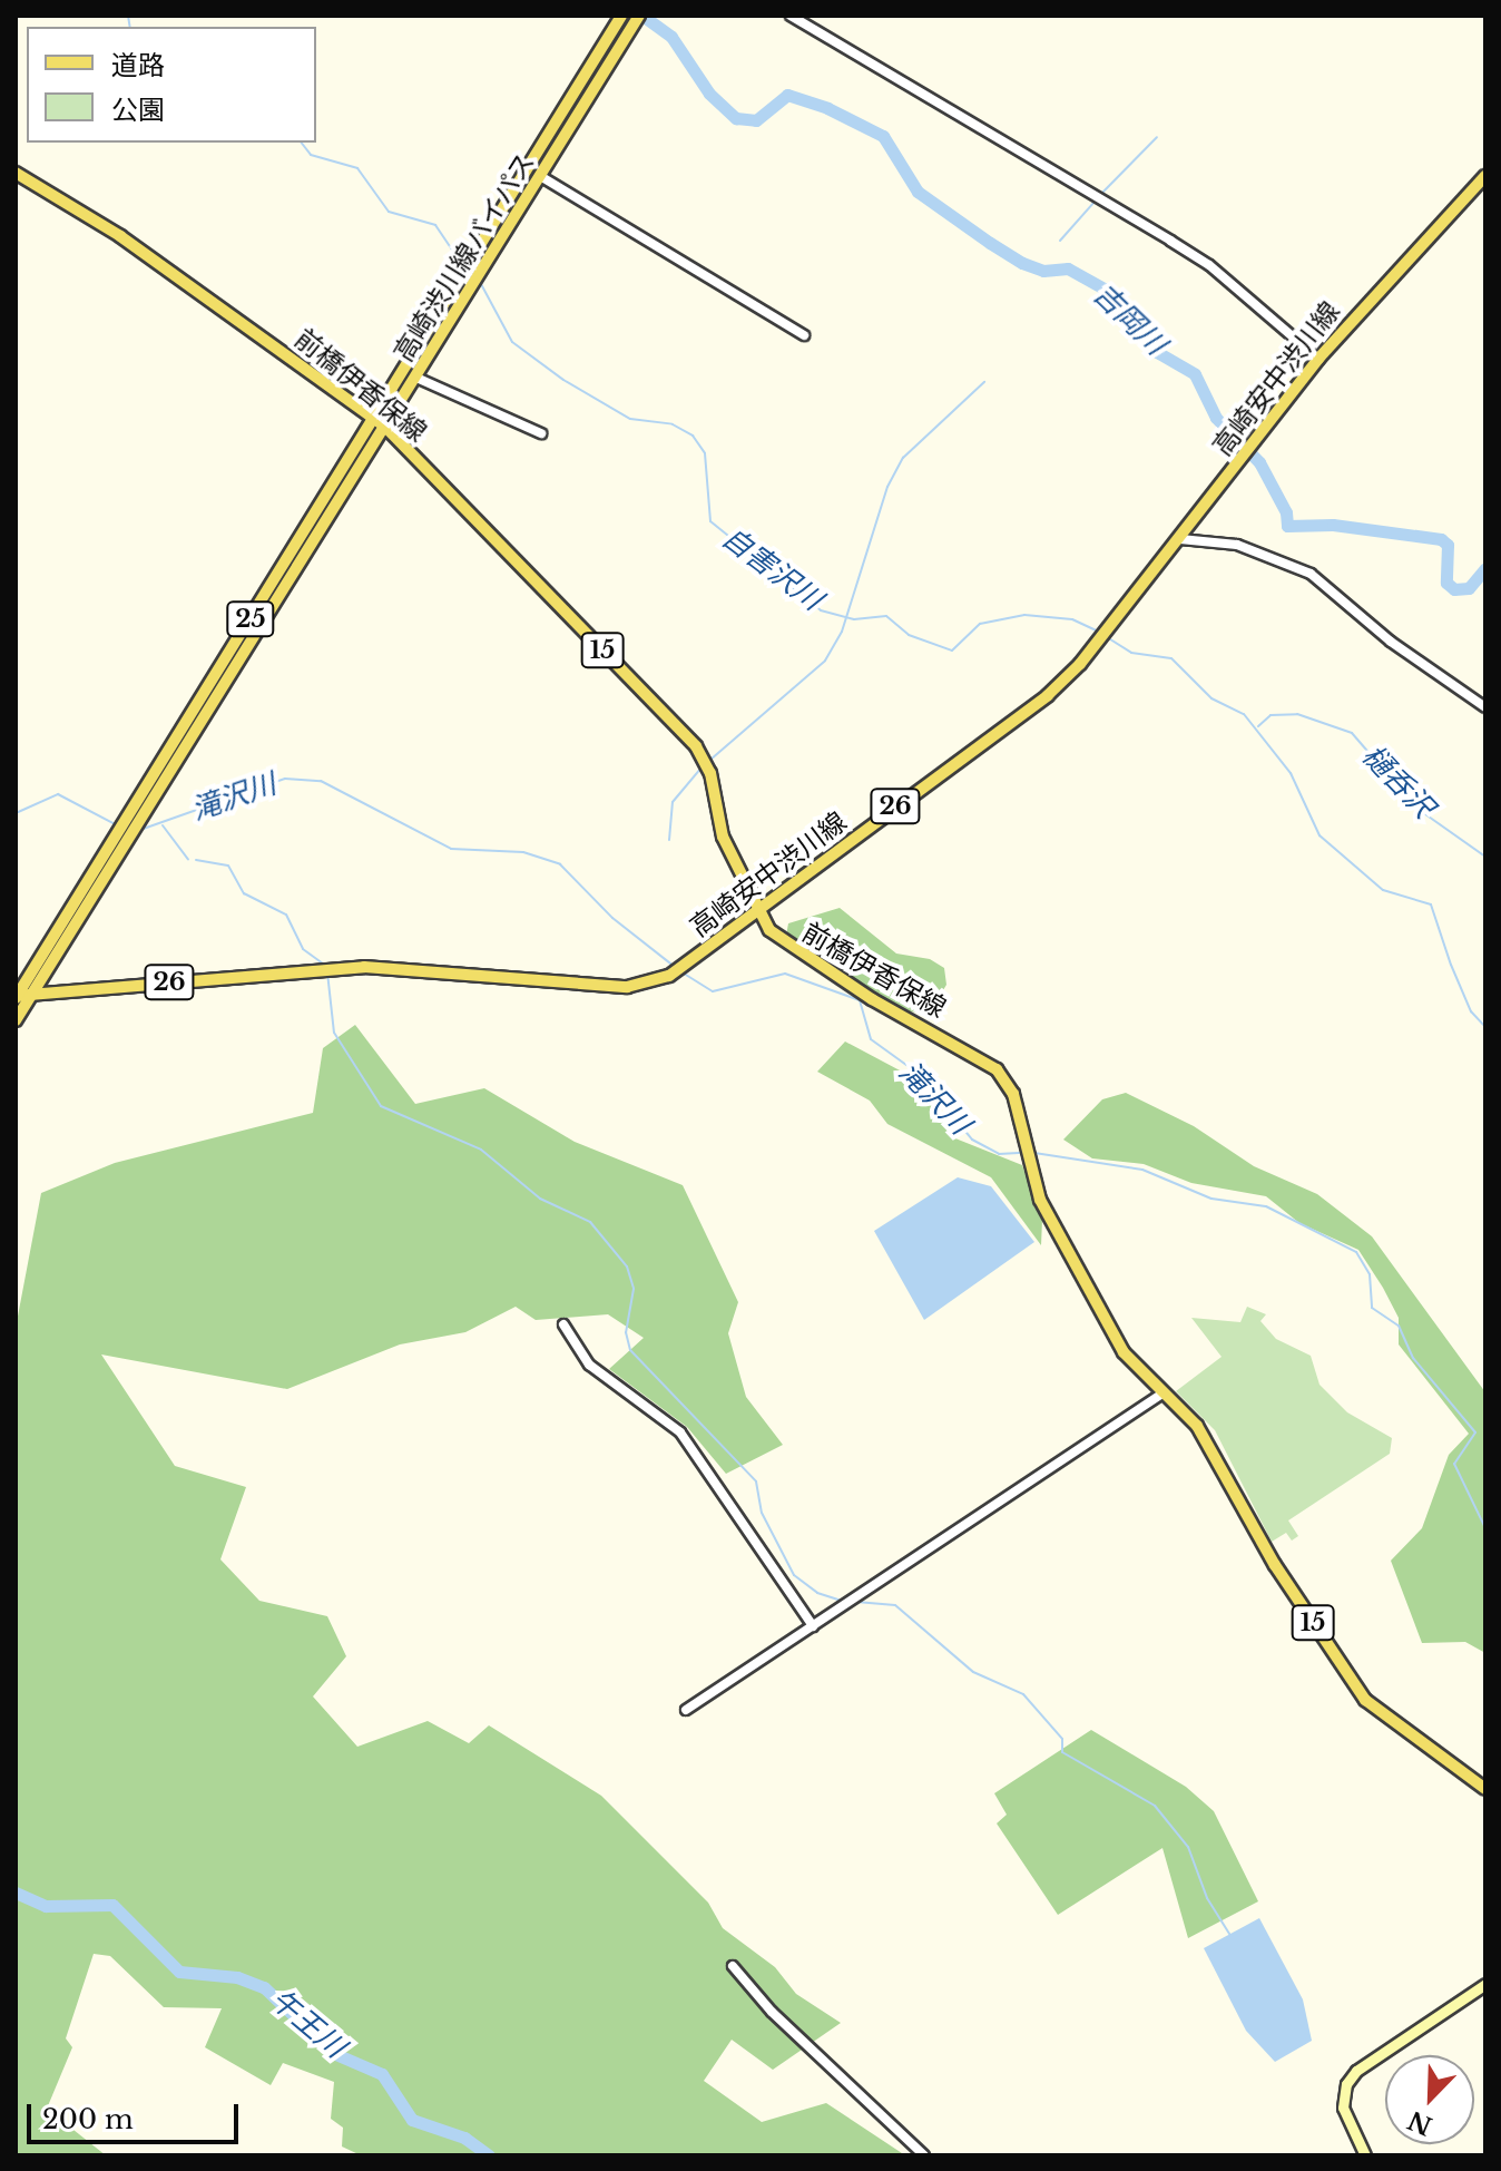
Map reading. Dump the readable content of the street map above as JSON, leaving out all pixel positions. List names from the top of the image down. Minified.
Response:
{"streets":{"main road":["高崎渋川線バイパス","高崎安中渋川線","前橋伊香保線","25","15","26"]},"crossings":[["高崎渋川線バイパス","高崎安中渋川線"],["高崎渋川線バイパス","前橋伊香保線"],["高崎安中渋川線","前橋伊香保線"]],"water":["吉岡川","自害沢川","樋呑沢","滝沢川","午王川"],"legend":["道路","公園"],"scale_bar":"200 m","north":"bottom left"}
